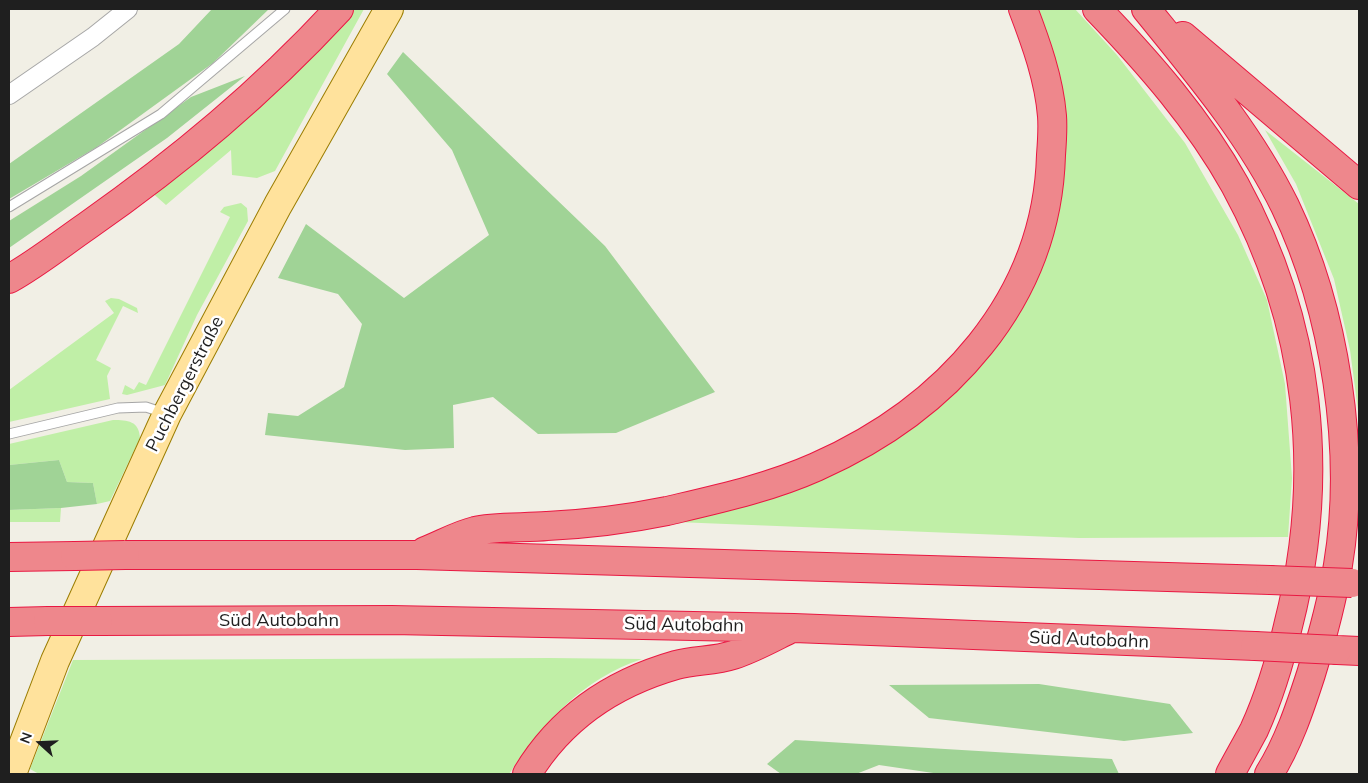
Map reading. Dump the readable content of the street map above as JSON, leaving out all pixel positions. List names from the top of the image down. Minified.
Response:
{"streets":{"highway":["Süd Autobahn"],"main road":["Puchbergerstraße"]},"north":"left"}
